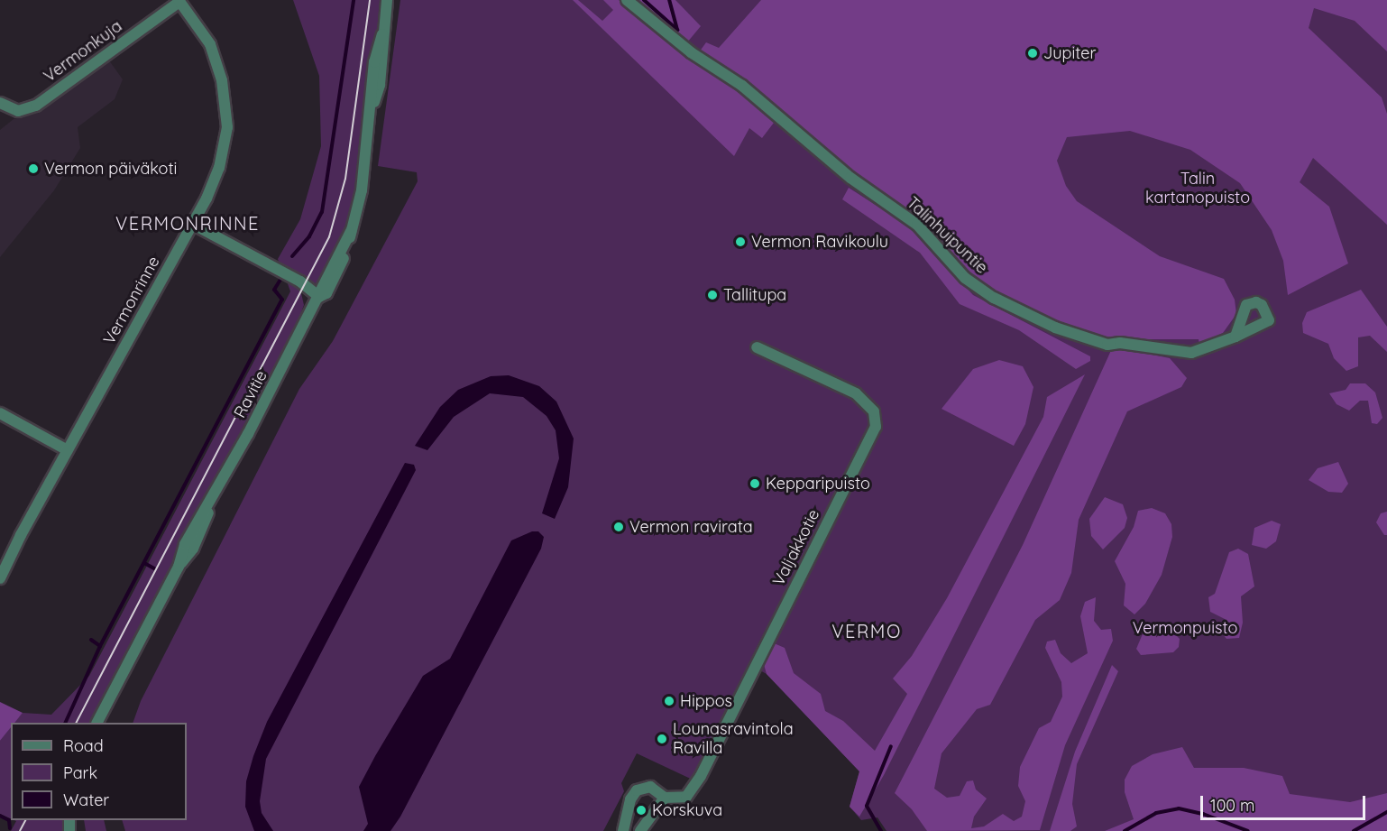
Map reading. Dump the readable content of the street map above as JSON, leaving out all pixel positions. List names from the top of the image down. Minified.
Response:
{"streets":{"street":["Vermonkuja","Talinhuipuntie","Vermonrinne","Ravitie","Valjakkotie"]},"crossings":[["Vermonkuja","Vermonrinne"]],"districts":["VERMONRINNE","VERMO"],"parks":["Talin kartanopuisto","Vermonpuisto"],"places":["Jupiter","Vermon päiväkoti","Vermon Ravikoulu","Tallitupa","Kepparipuisto","Vermon ravirata","Hippos","Lounasravintola Ravilla","Korskuva"],"legend":["Road","Park","Water"],"scale_bar":"100 m"}
